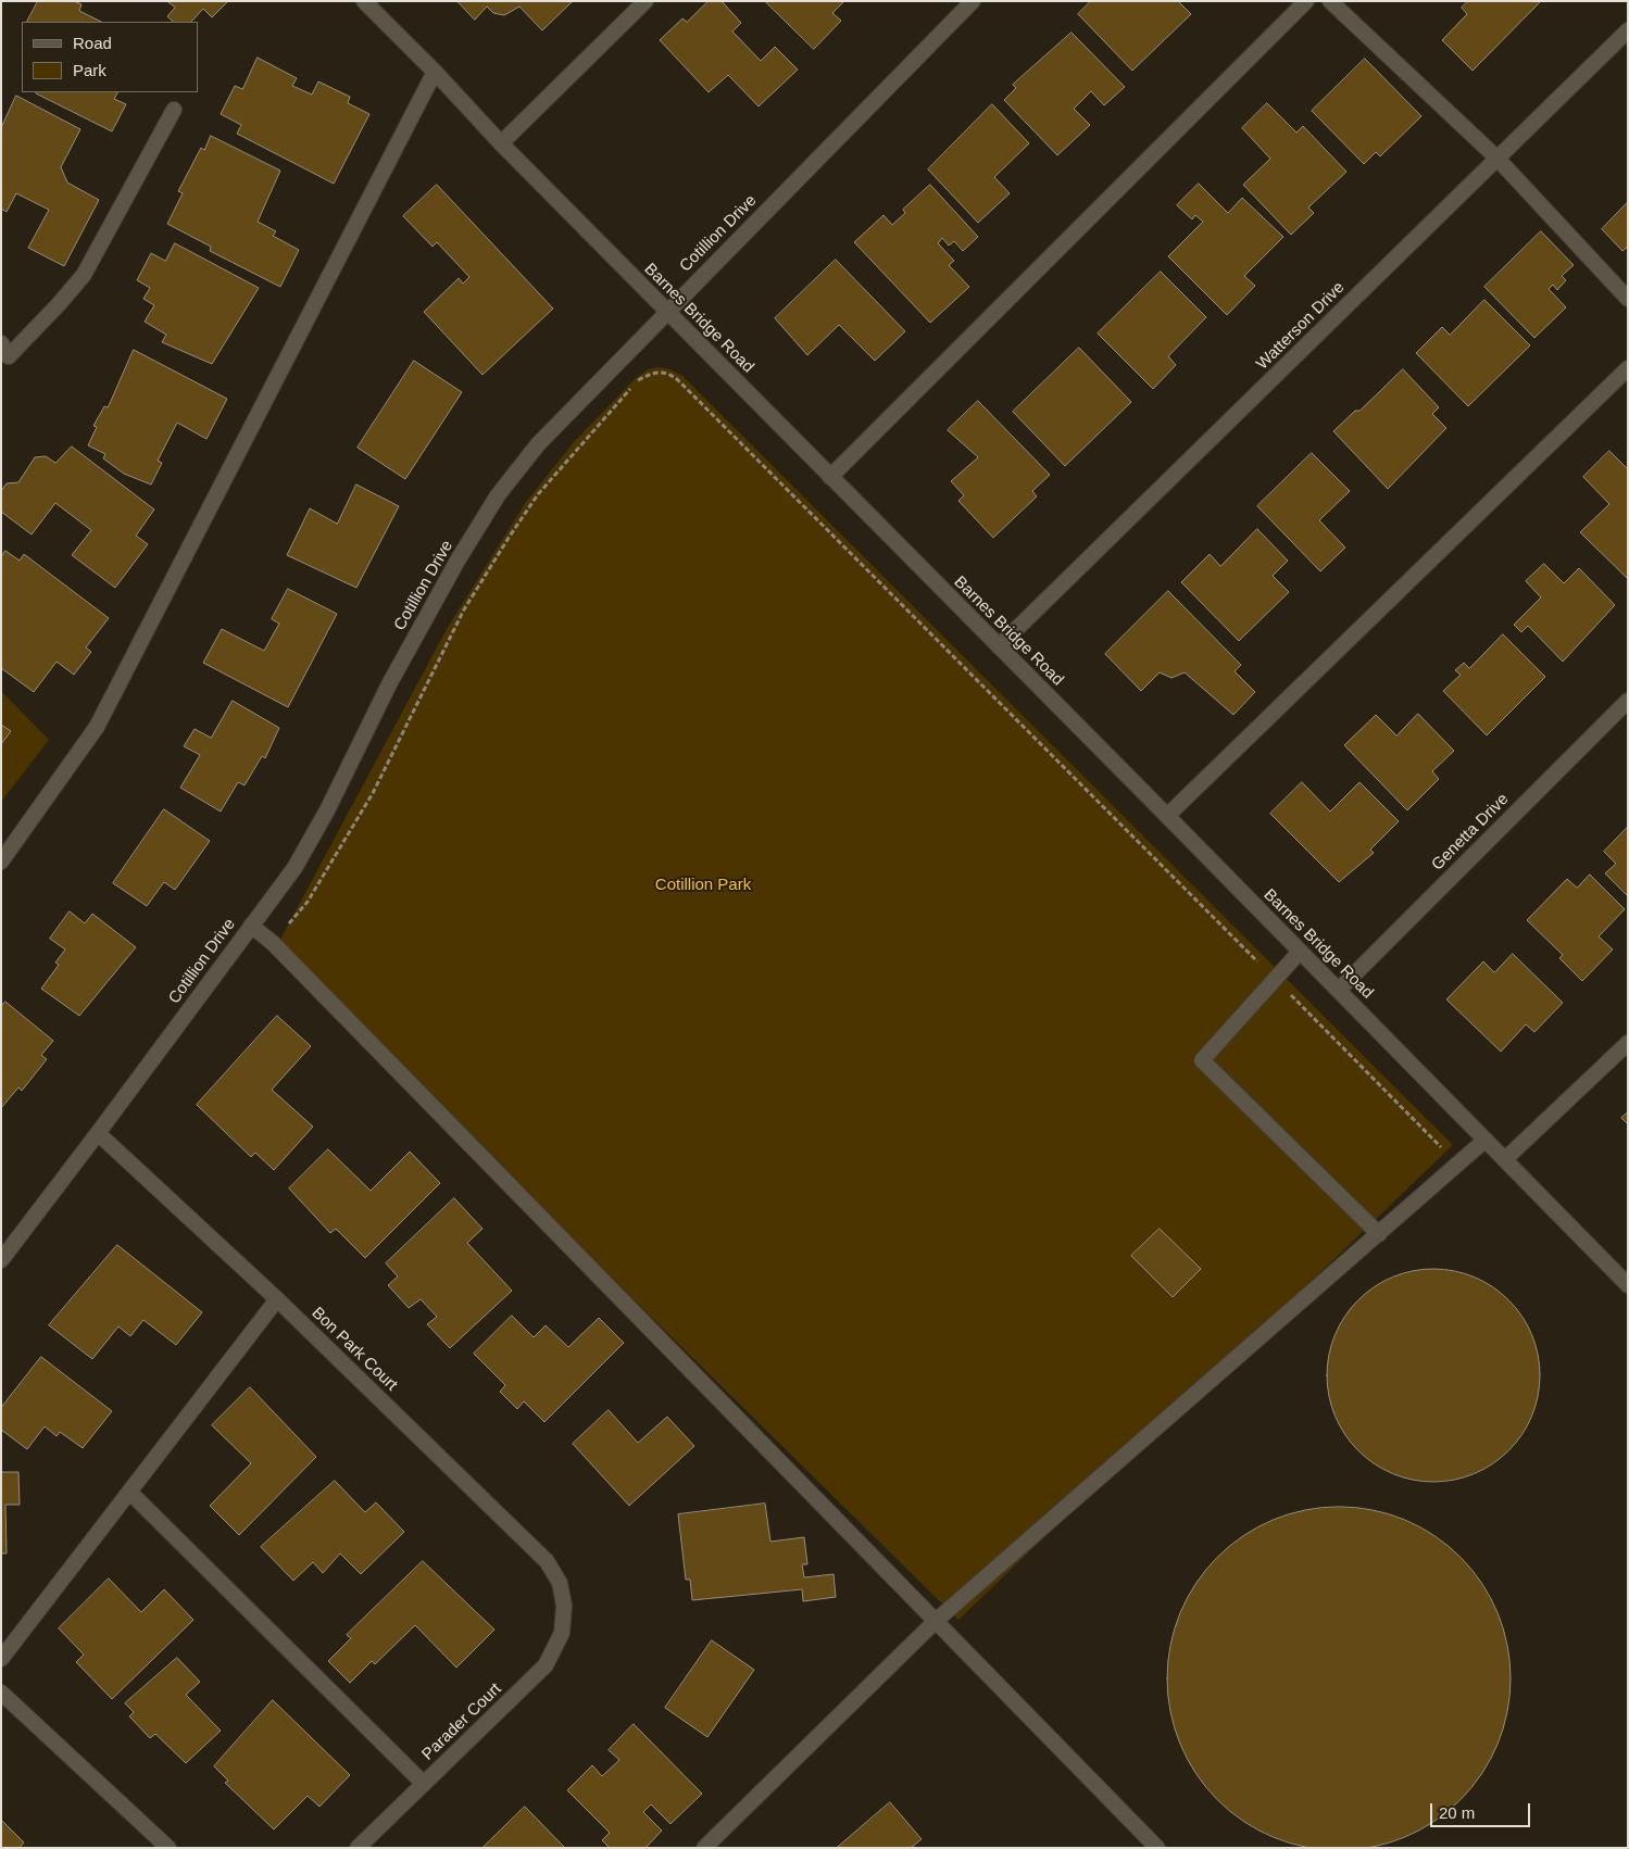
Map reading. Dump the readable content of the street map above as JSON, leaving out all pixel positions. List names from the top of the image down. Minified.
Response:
{"streets":{"street":["Cotillion Drive","Barnes Bridge Road","Watterson Drive","Genetta Drive","Bon Park Court","Parader Court"]},"crossings":[["Cotillion Drive","Barnes Bridge Road"],["Cotillion Drive","Bon Park Court"],["Barnes Bridge Road","Watterson Drive"],["Barnes Bridge Road","Genetta Drive"],["Bon Park Court","Parader Court"]],"parks":["Cotillion Park"],"legend":["Road","Park"],"scale_bar":"20 m"}
